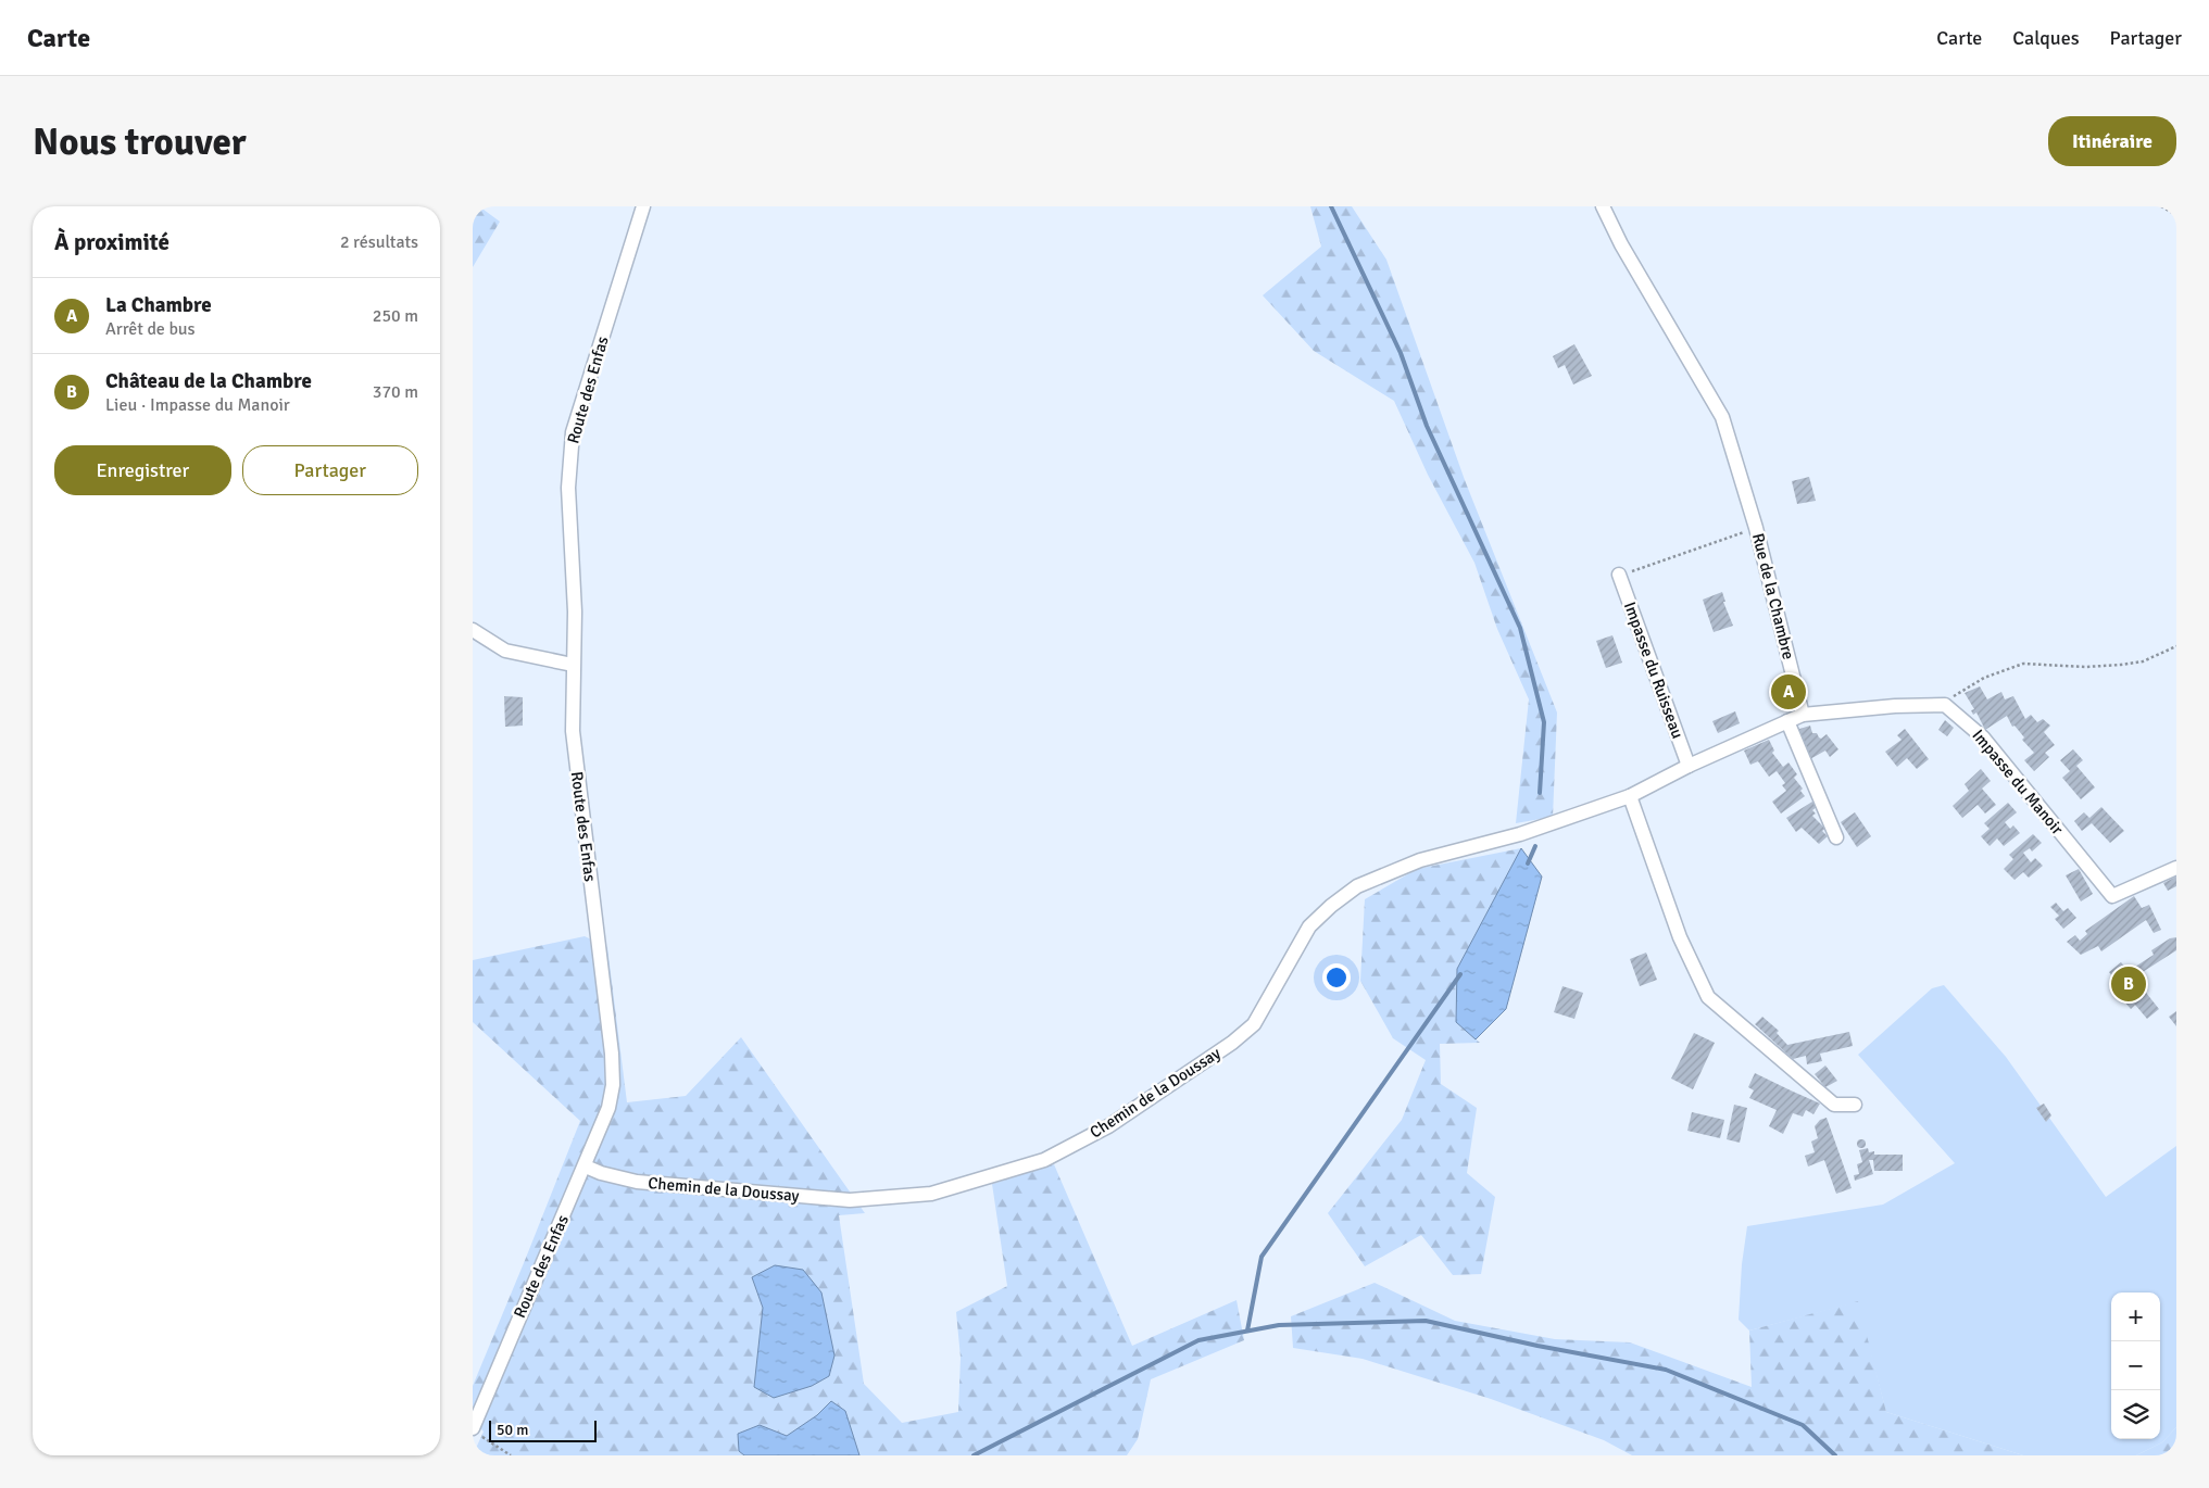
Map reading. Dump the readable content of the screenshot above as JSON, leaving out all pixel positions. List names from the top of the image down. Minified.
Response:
{"streets":{"street":["Route des Enfas","Rue de la Chambre","Impasse du Ruisseau","Impasse du Manoir","Chemin de la Doussay"]},"crossings":[["Route des Enfas","Chemin de la Doussay"]],"scale_bar":"50 m","page":{"header":"Carte","nav":["Carte","Calques","Partager"],"buttons":["Itinéraire",["Enregistrer","Partager"]],"title":"Nous trouver","heading":["À proximité","2 résultats"],"list":[{"mark":"A","name":"La Chambre","note":"Arrêt de bus","value":"250 m"},{"mark":"B","name":"Château de la Chambre","note":"Lieu · Impasse du Manoir","value":"370 m"}],"pins":["A","B"],"map_buttons":["+","−"],"scale":"50 m"}}
